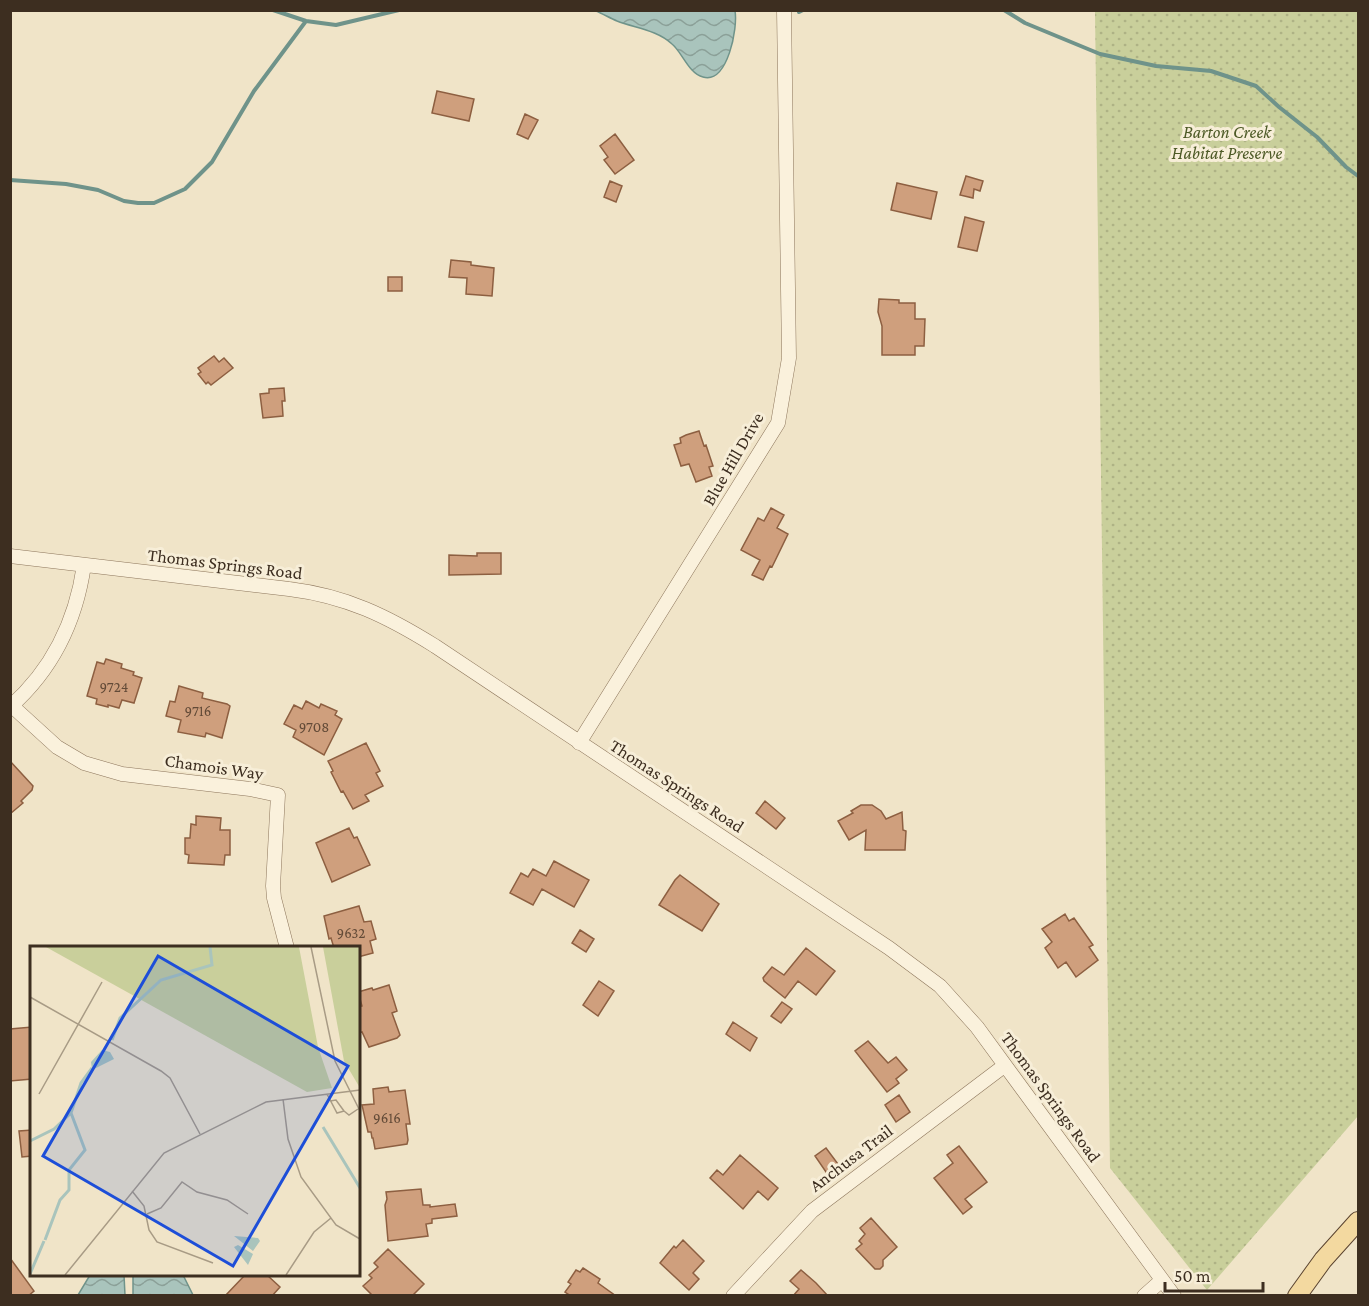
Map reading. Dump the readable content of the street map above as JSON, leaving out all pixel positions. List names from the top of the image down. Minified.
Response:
{"streets":{"street":["Blue Hill Drive","Thomas Springs Road","Chamois Way","Anchusa Trail"]},"crossings":[["Blue Hill Drive","Thomas Springs Road"],["Thomas Springs Road","Anchusa Trail"]],"parks":["Barton Creek Habitat Preserve"],"house_numbers":["9724","9716","9708","9632","9616"],"scale_bar":"50 m"}
